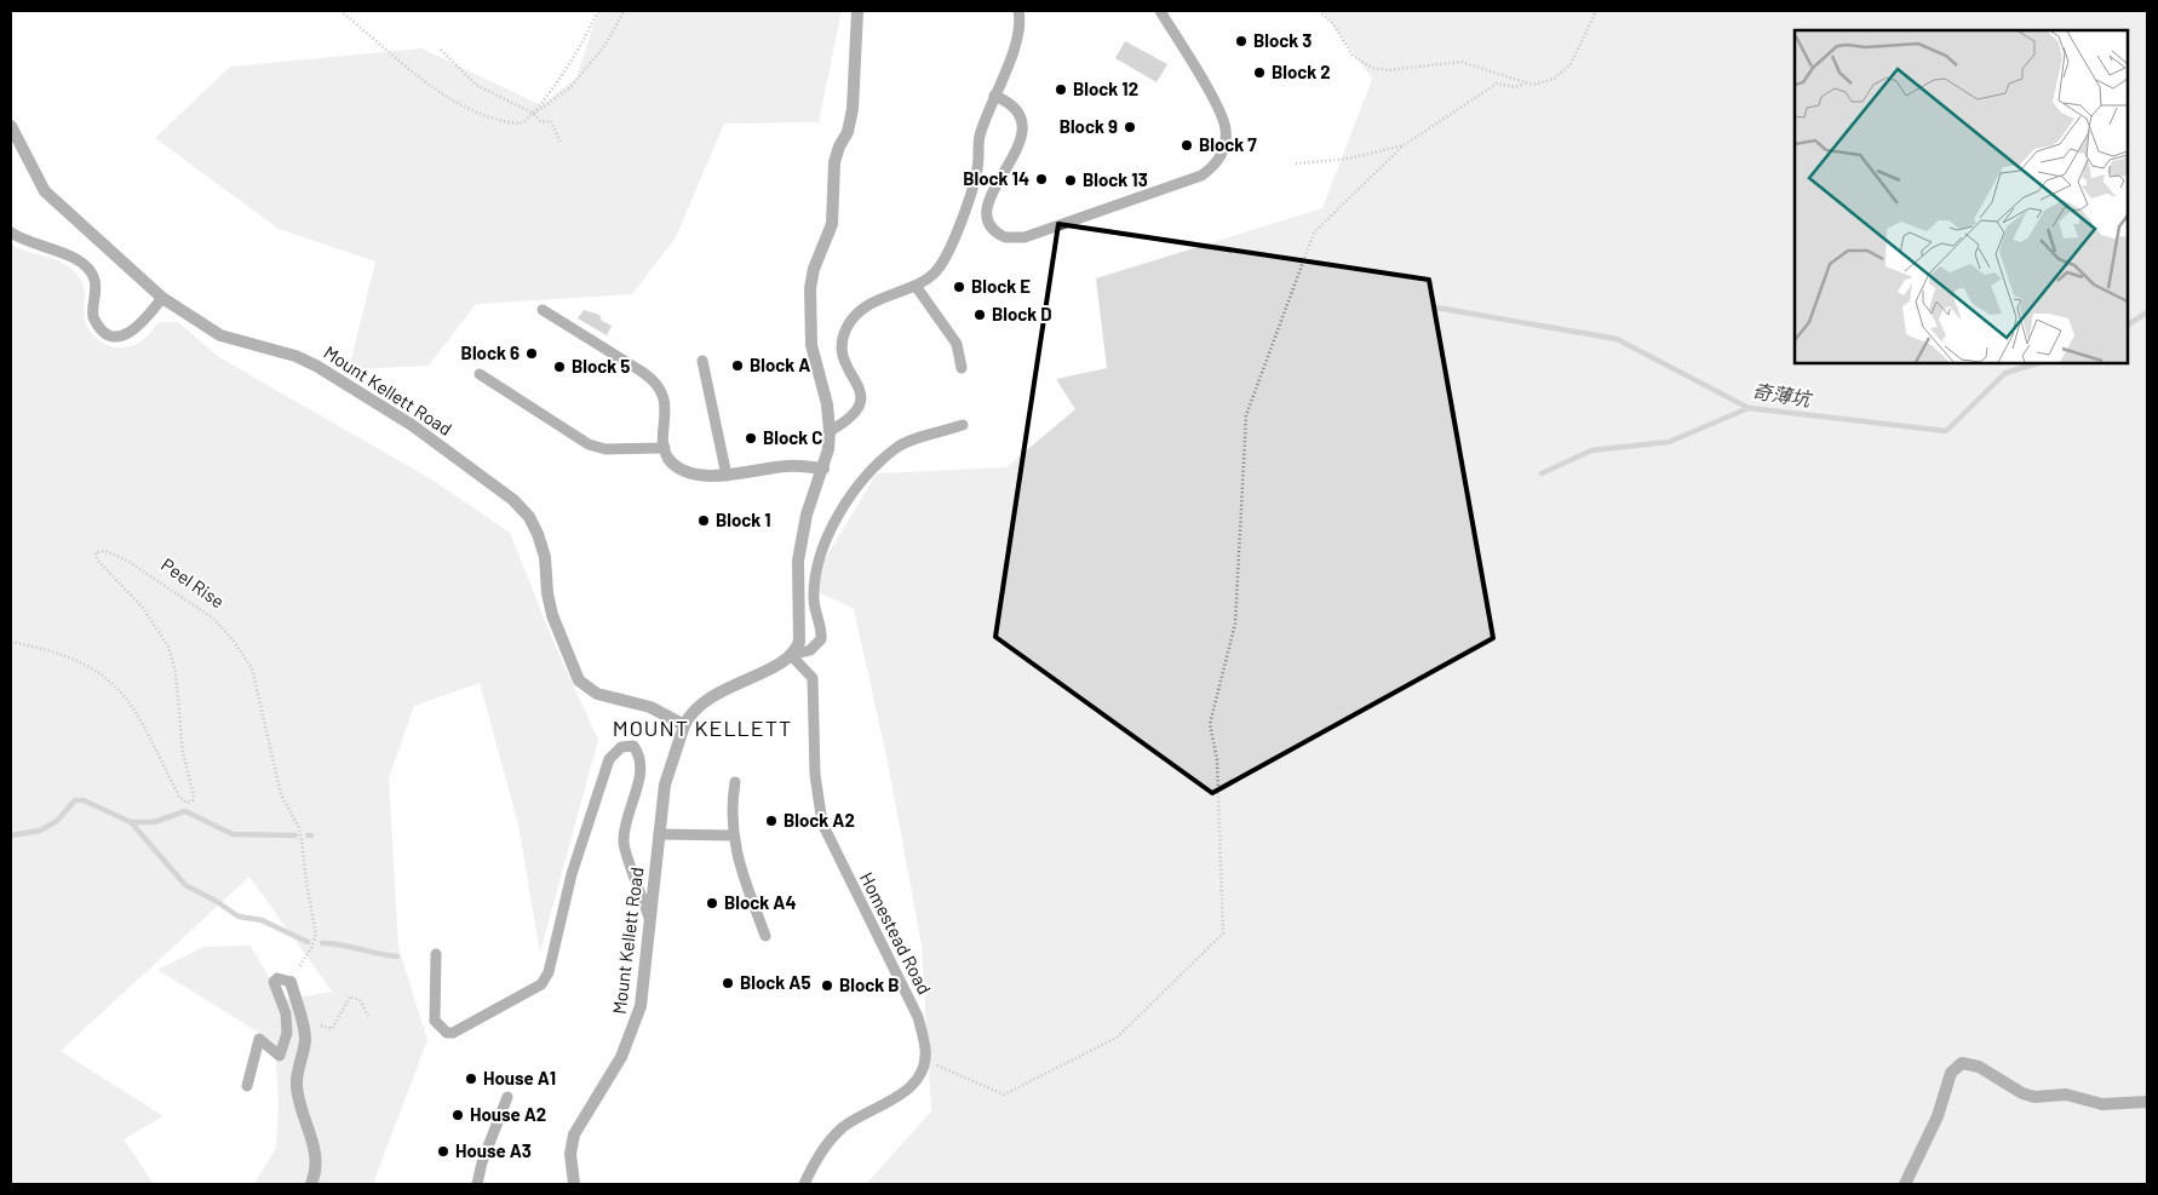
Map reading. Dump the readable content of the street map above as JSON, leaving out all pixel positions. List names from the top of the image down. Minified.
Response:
{"streets":{"street":["Mount Kellett Road"],"lane":["Homestead Road"],"path":["Peel Rise"]},"crossings":[["Mount Kellett Road","Homestead Road"]],"districts":["MOUNT KELLETT"],"water":["奇薄坑"],"places":["Block 3","Block 2","Block 12","Block 9","Block 7","Block 14","Block 13","Block E","Block D","Block 6","Block A","Block 5","Block C","Block 1","Block A2","Block A4","Block A5","Block B","House A1","House A2","House A3"]}
